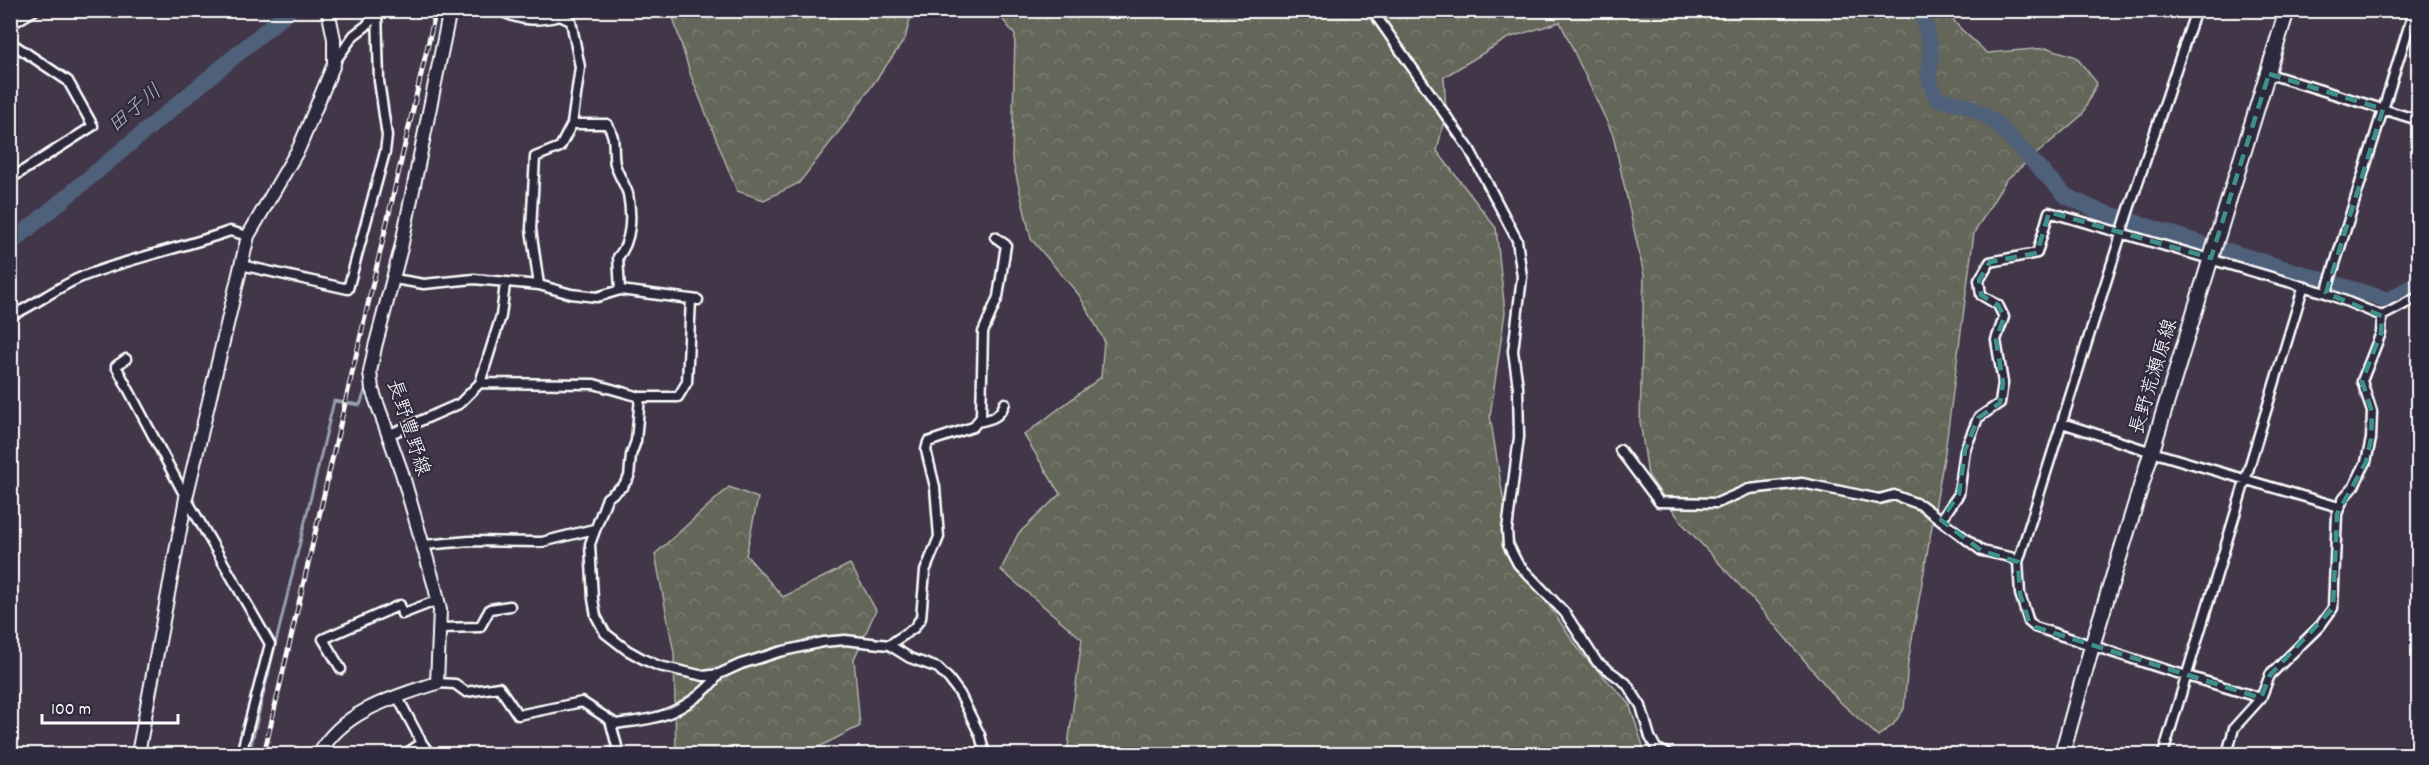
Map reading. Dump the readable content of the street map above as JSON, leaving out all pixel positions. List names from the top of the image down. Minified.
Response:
{"streets":{"main road":["長野荒瀬原線","長野豊野線"]},"water":["田子川"],"scale_bar":"100 m"}
